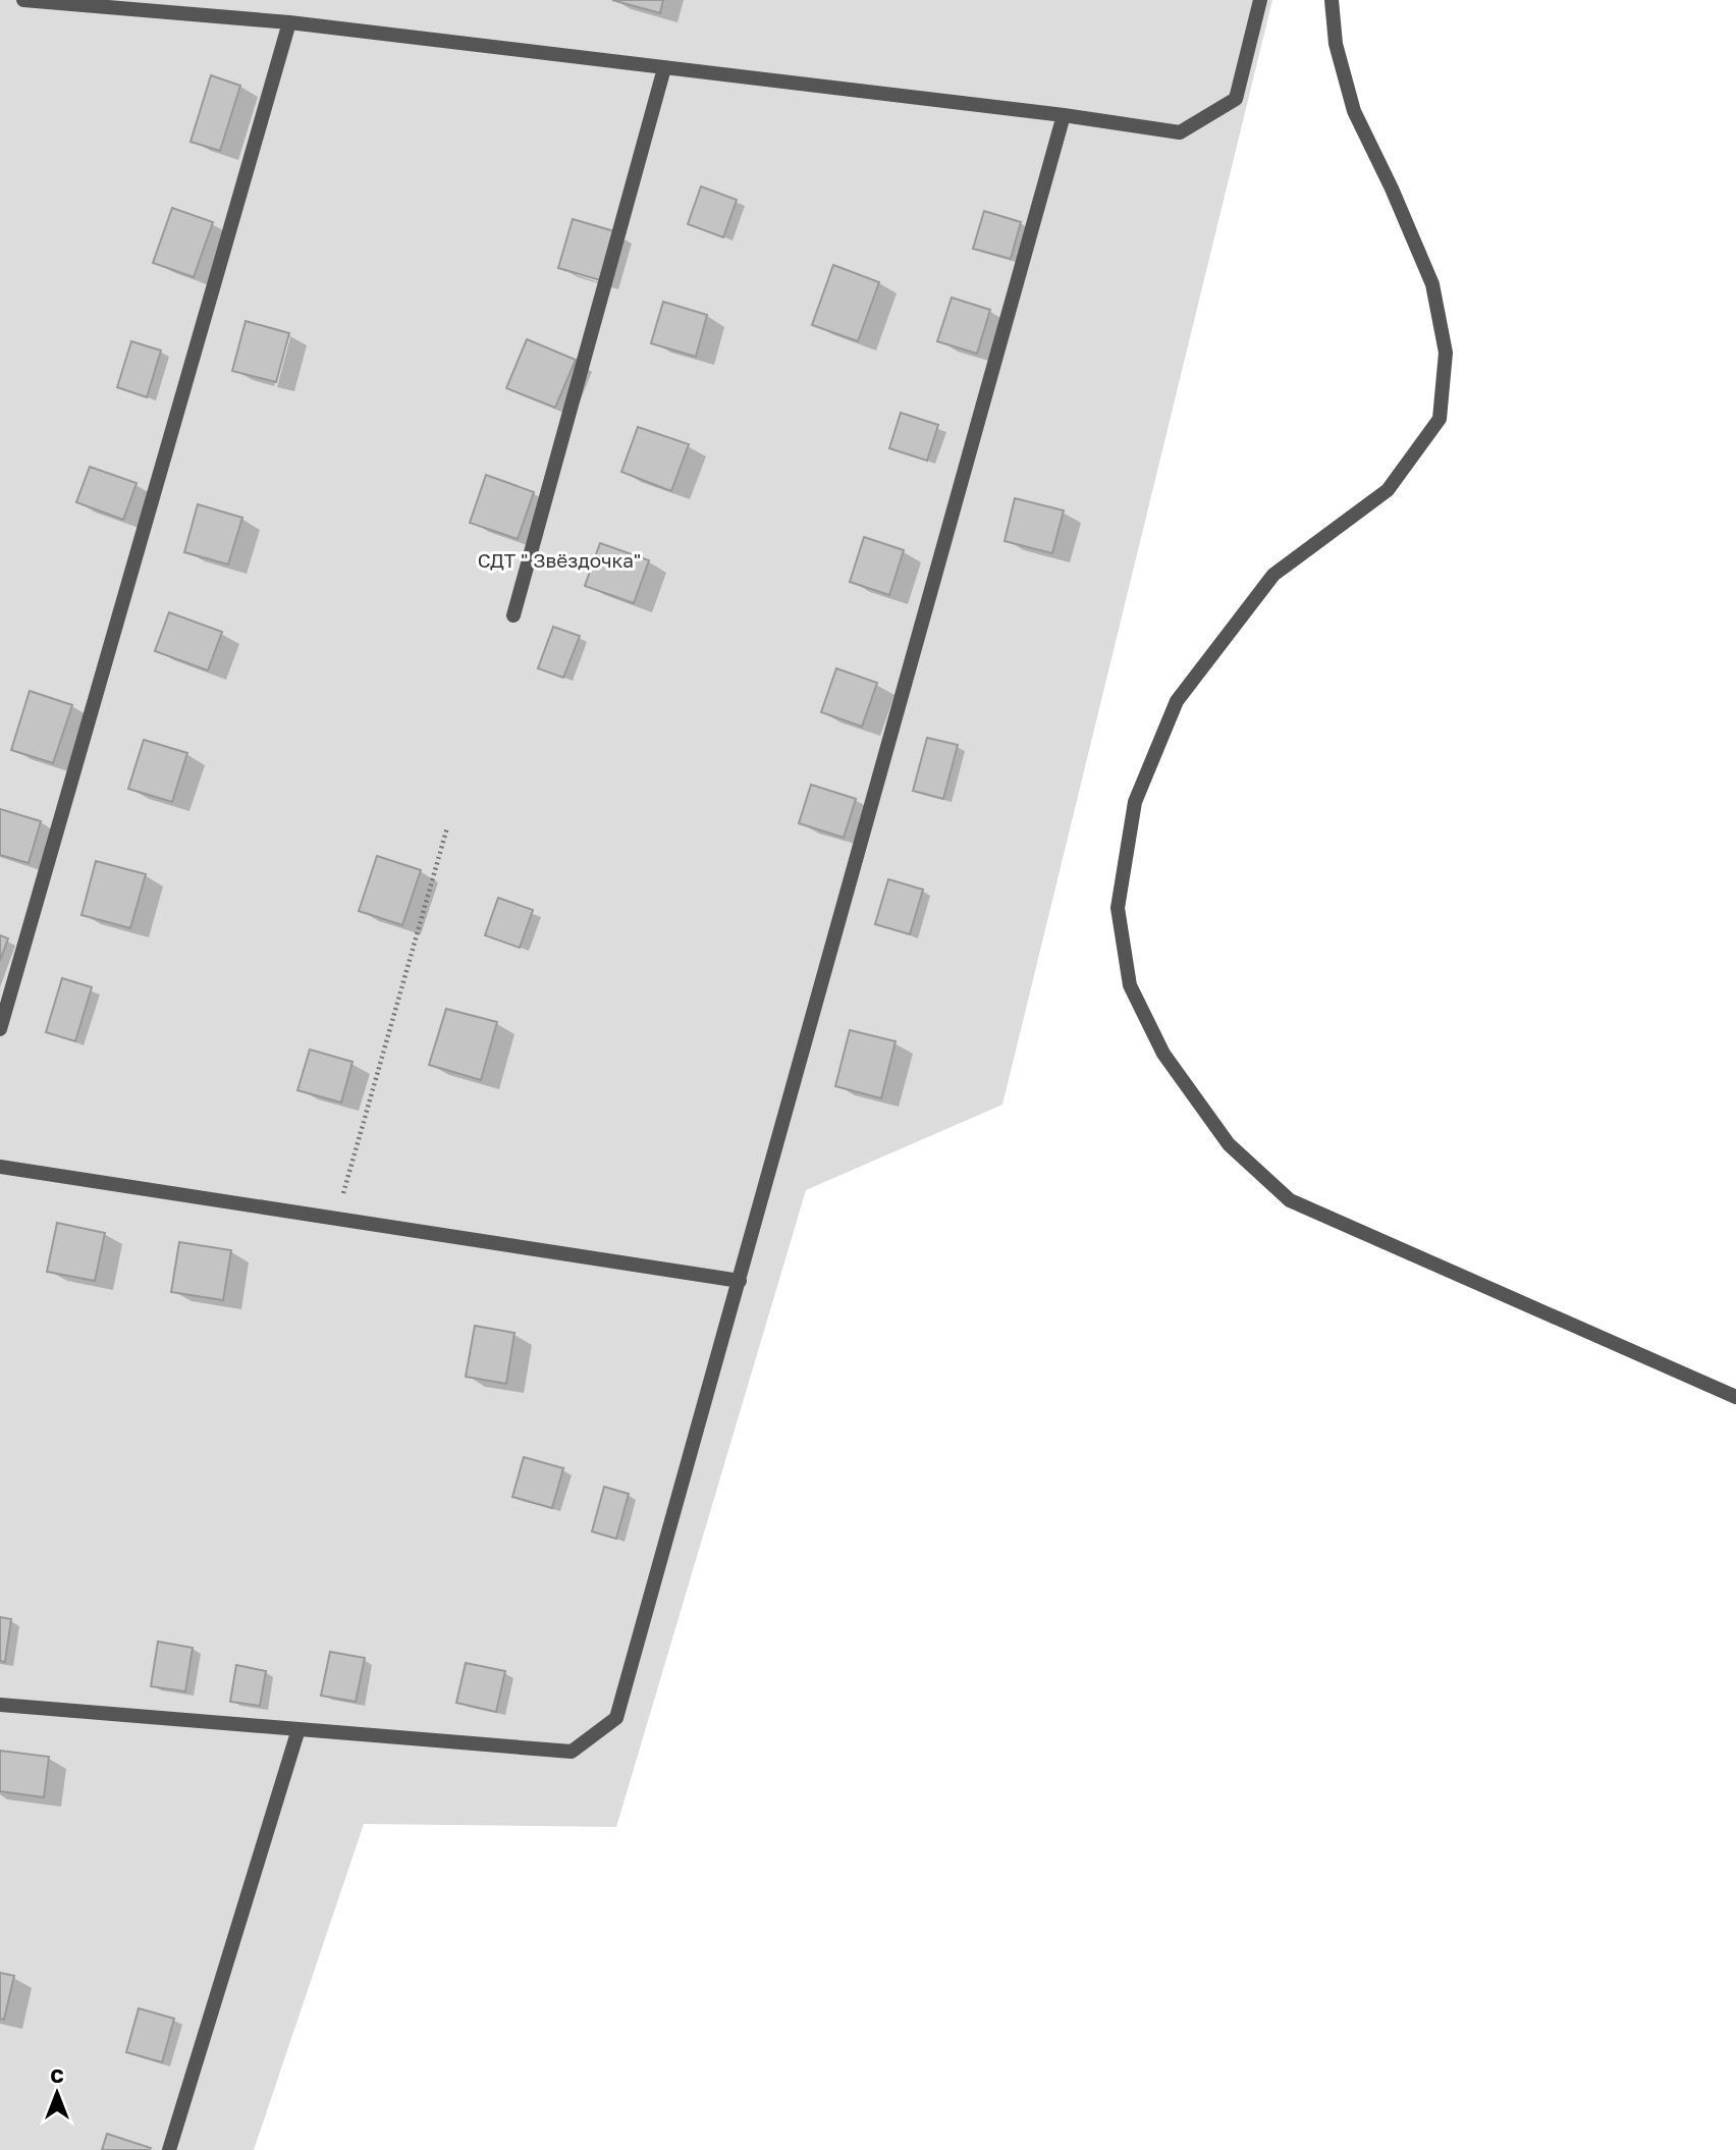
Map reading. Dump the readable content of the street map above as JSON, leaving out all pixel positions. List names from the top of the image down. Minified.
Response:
{"parks":["СДТ \" Звёздочка\""],"north":"top"}
